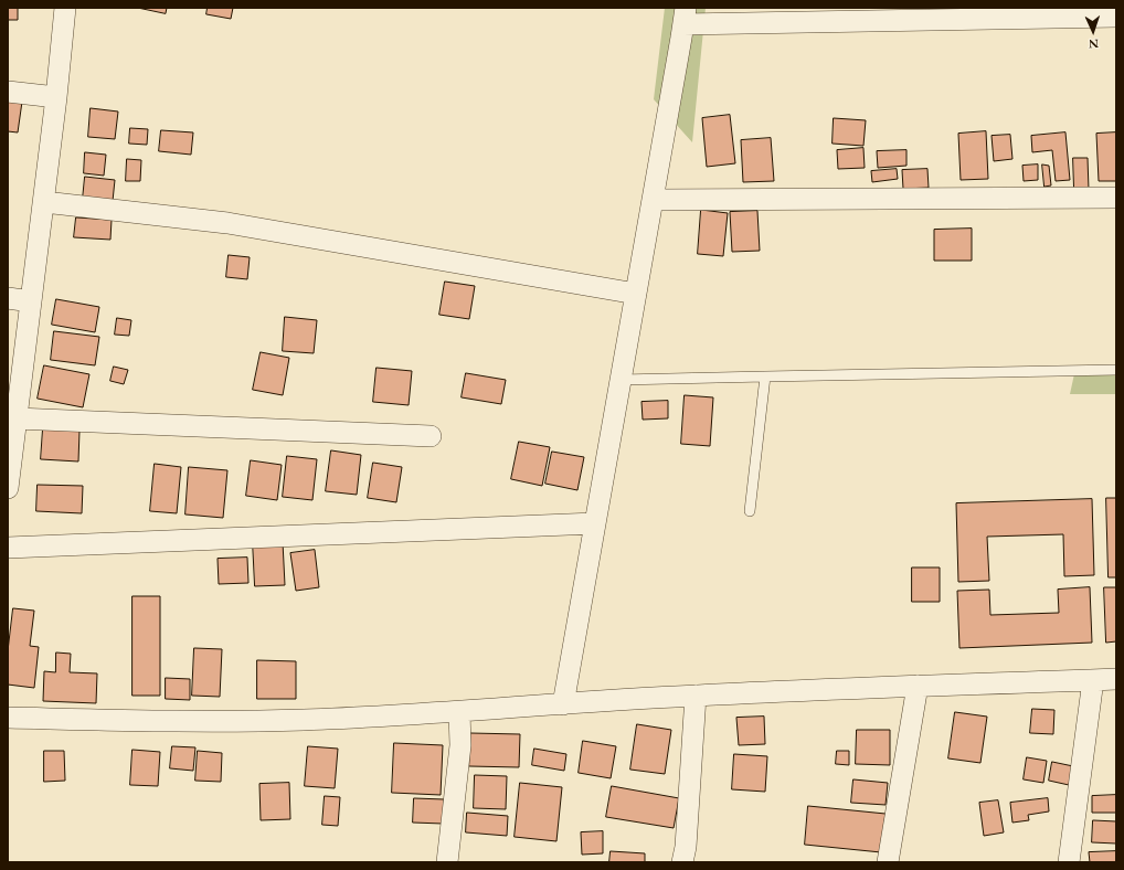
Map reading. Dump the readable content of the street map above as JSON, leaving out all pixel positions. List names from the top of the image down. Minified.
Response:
{"north":"bottom"}
